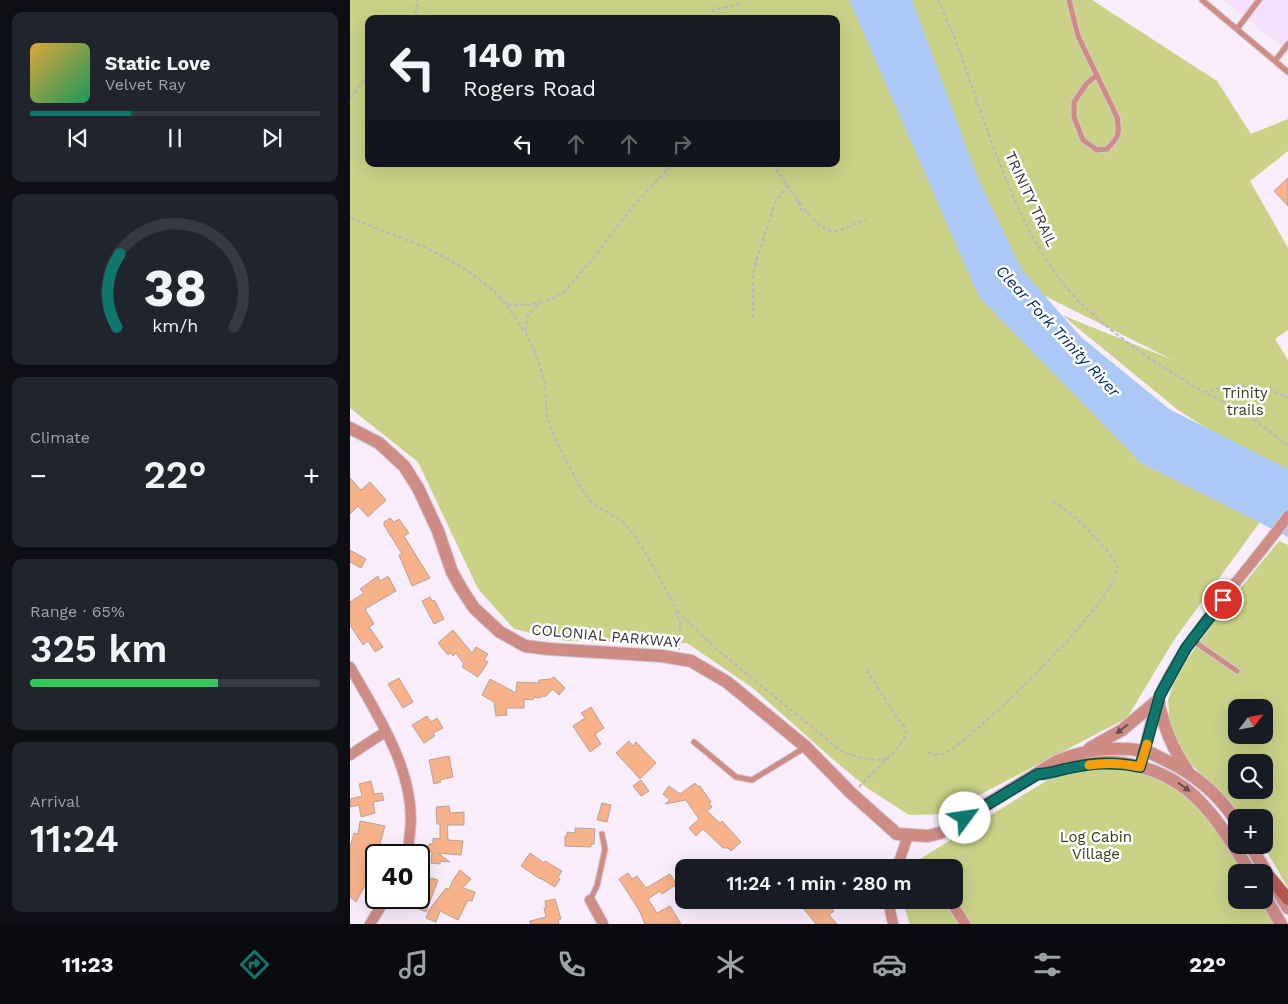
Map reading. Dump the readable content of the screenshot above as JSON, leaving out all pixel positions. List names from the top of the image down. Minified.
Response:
{"streets":{"street":["COLONIAL PARKWAY"],"path":["TRINITY TRAIL"]},"water":["Clear Fork Trinity River"],"parks":["Trinity trails","Log Cabin Village"],"north":"top right","page":{"turn":["140 m","Rogers Road"],"song":["Static Love","Velvet Ray"],"tile":["Climate",["Range · 65%","325 km"],["Arrival","11:24"]],"heat":["−","22°","+"],"map_buttons":["+","−"],"limit":"40","trip":"11:24 · 1 min · 280 m","tabs":["11:23","22°"],"gauge":["38","km/h"]}}
